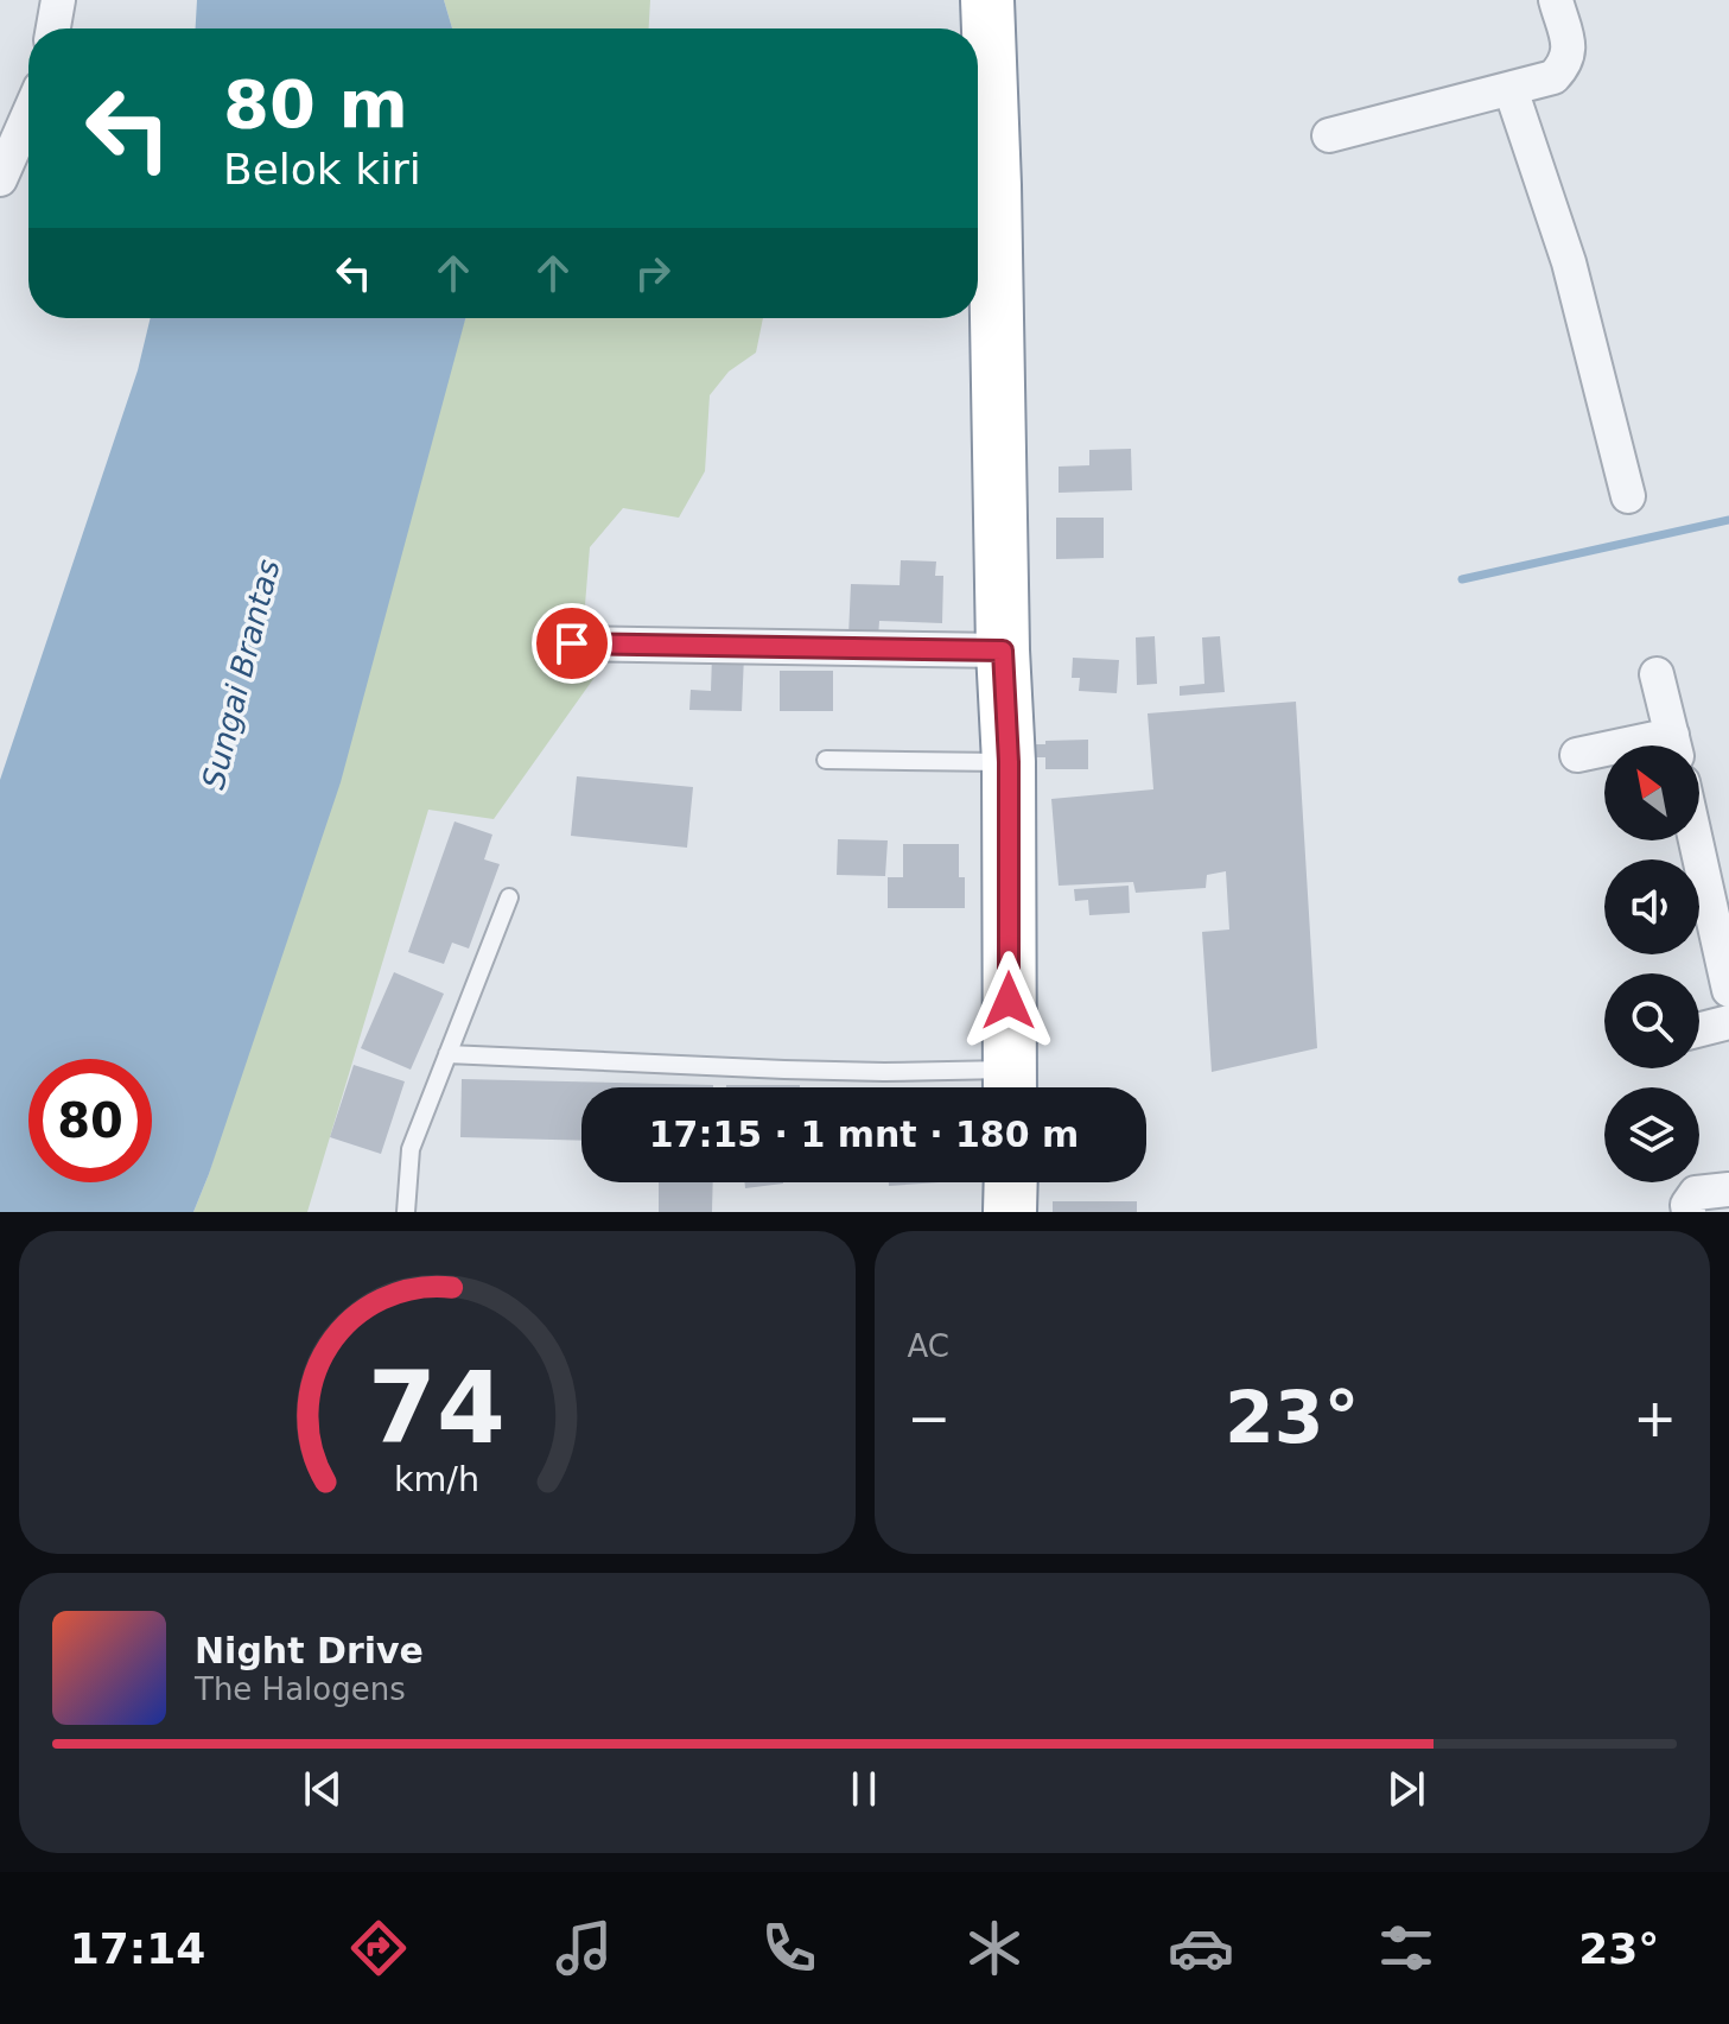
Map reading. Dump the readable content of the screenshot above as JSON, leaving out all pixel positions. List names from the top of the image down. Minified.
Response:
{"water":["Sungai Brantas"],"north":"top left","page":{"turn":["80 m","Belok kiri"],"limit":"80","trip":"17:15 · 1 mnt · 180 m","tile":"AC","heat":["−","23°","+"],"song":["Night Drive","The Halogens"],"tabs":["17:14","23°"],"gauge":["74","km/h"]}}
